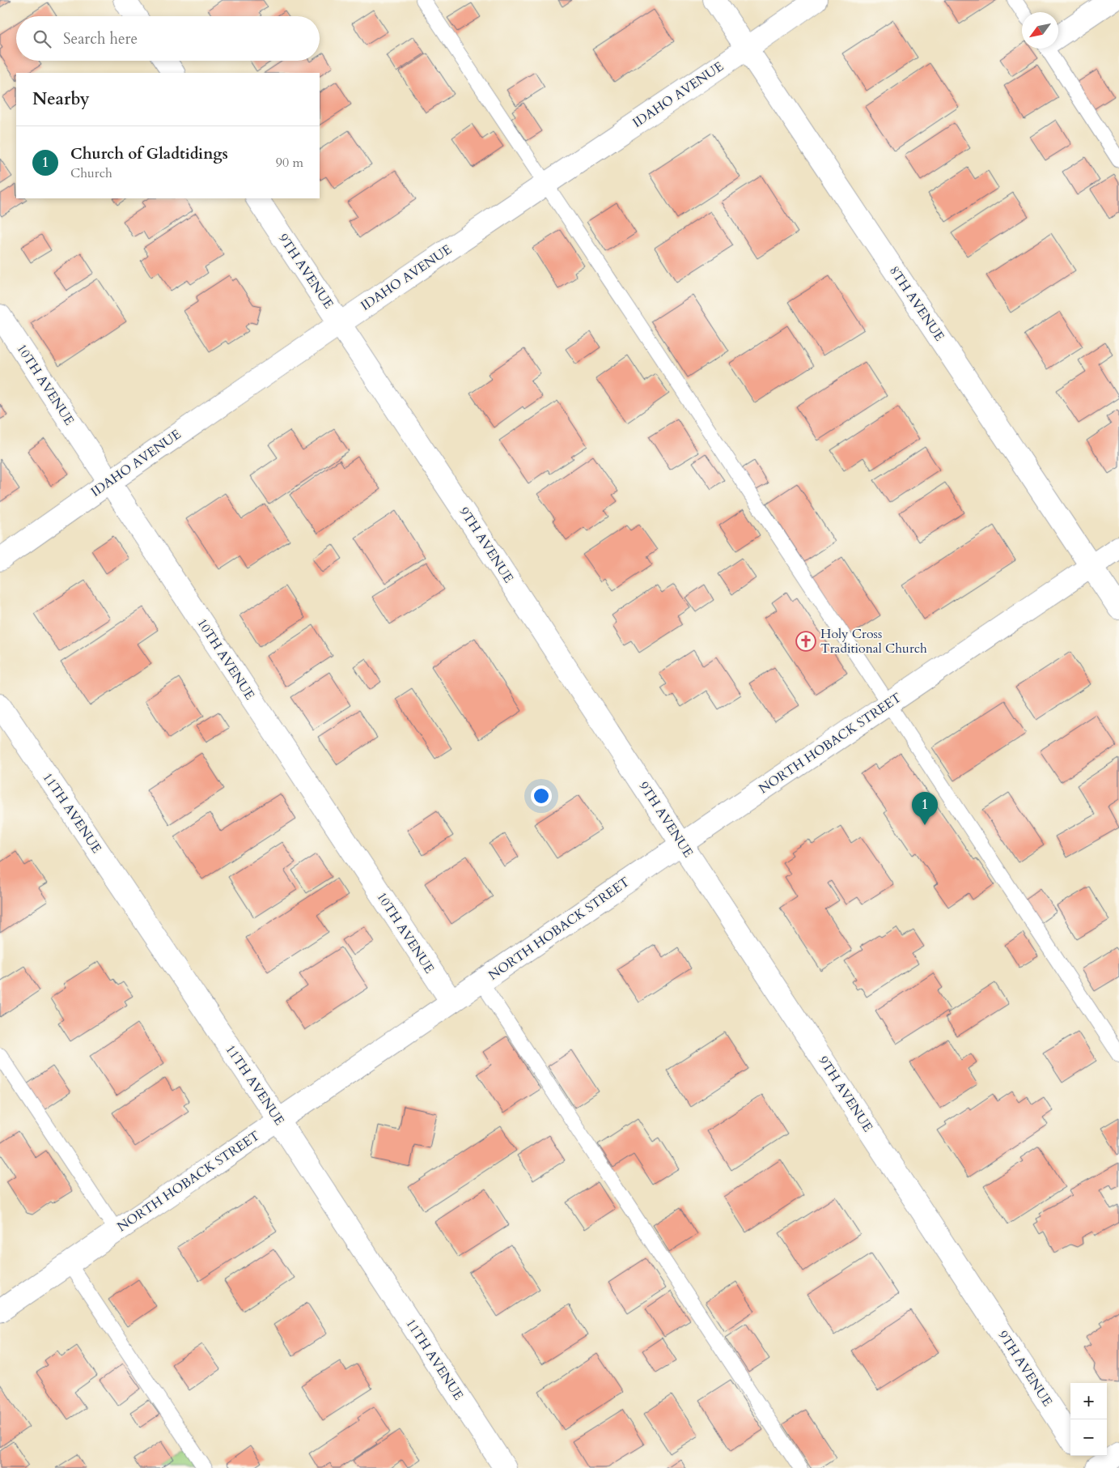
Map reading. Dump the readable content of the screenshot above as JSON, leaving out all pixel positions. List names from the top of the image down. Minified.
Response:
{"streets":{"street":["IDAHO AVENUE","9TH AVENUE","8TH AVENUE","10TH AVENUE","NORTH HOBACK STREET","11TH AVENUE"]},"crossings":[["IDAHO AVENUE","9TH AVENUE"],["IDAHO AVENUE","8TH AVENUE"],["IDAHO AVENUE","10TH AVENUE"],["9TH AVENUE","NORTH HOBACK STREET"],["8TH AVENUE","NORTH HOBACK STREET"],["10TH AVENUE","NORTH HOBACK STREET"],["NORTH HOBACK STREET","11TH AVENUE"]],"places":{"church":["Holy Cross Traditional Church"]},"north":"bottom left","page":{"search":"Search here","heading":"Nearby","list":[{"mark":"1","name":"Church of Gladtidings","note":"Church","value":"90 m"}],"pins":"1","map_buttons":["+","−"]}}
